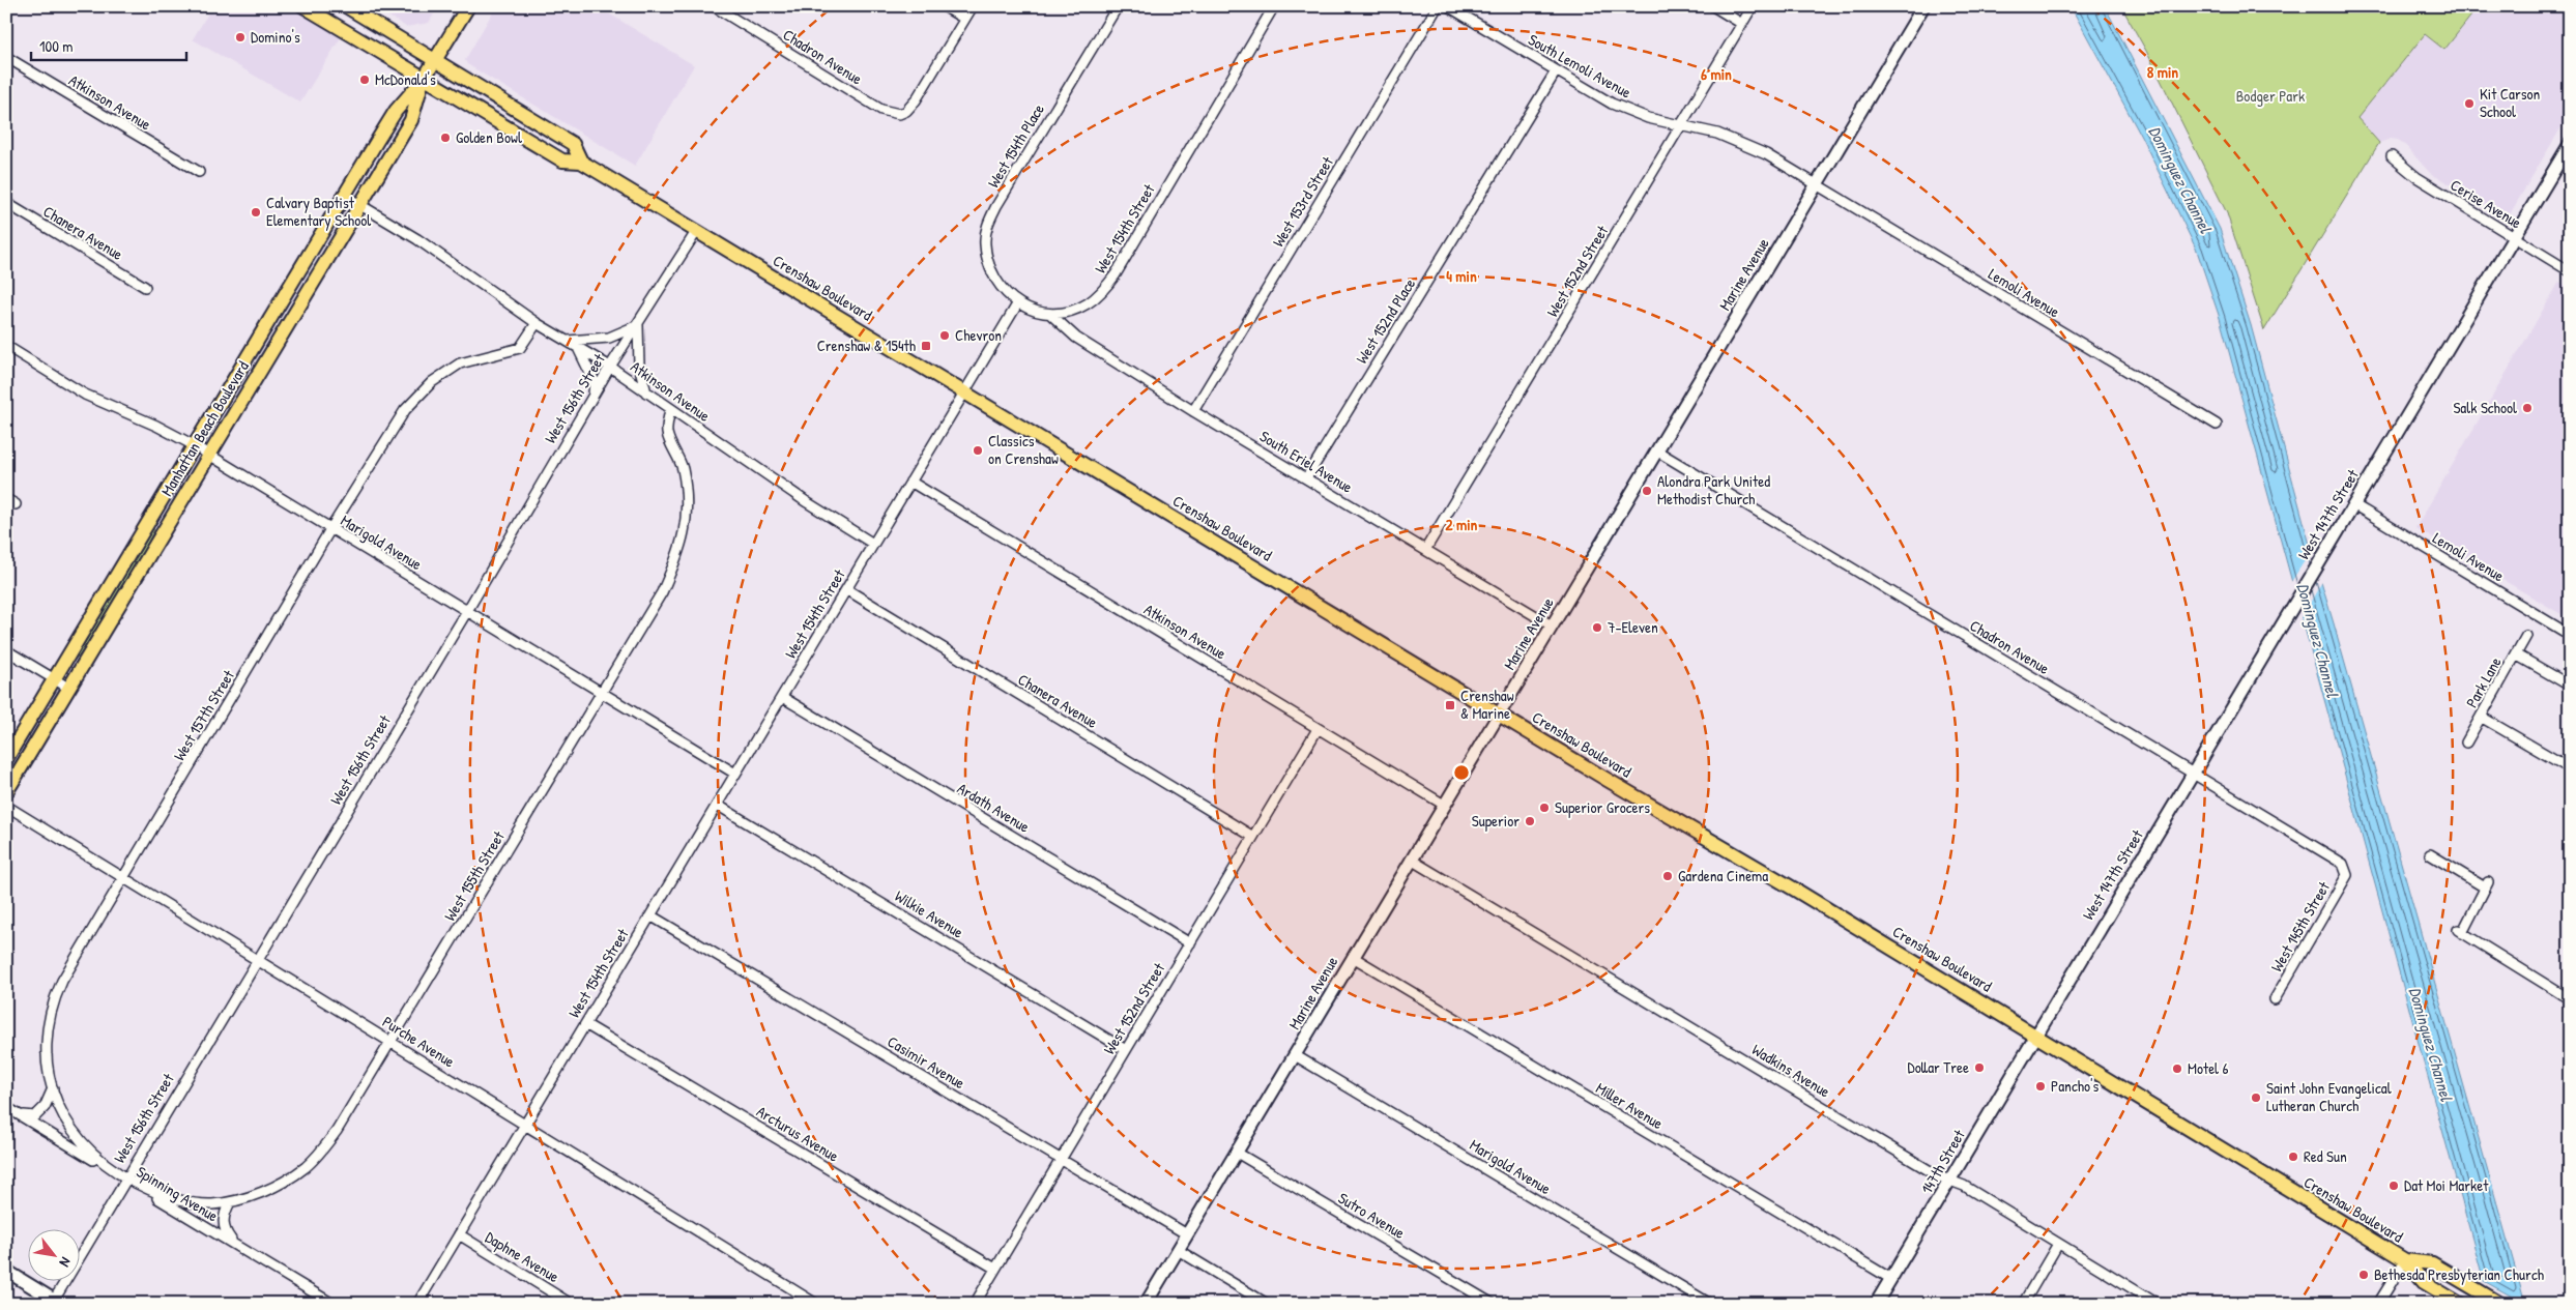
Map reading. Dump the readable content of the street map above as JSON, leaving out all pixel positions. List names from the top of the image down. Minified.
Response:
{"streets":{"main road":["Marine Avenue","Crenshaw Boulevard","Manhattan Beach Boulevard","West 147th Street","147th Street"],"street":["Chadron Avenue","South Lemoli Avenue","Atkinson Avenue","West 154th Place","West 153rd Street","Cerise Avenue","West 154th Street","Chanera Avenue","West 152nd Street","Lemoli Avenue","West 152nd Place","West 156th Street","South Eriel Avenue","Marigold Avenue","Park Lane","West 157th Street","Ardath Avenue","West 155th Street","Wilkie Avenue","West 145th Street","Purche Avenue","Casimir Avenue","Wadkins Avenue","Miller Avenue","Arcturus Avenue","Spinning Avenue","Sutro Avenue","Daphne Avenue"]},"crossings":[["Chadron Avenue","Marine Avenue"],["Chadron Avenue","West 147th Street"],["Chadron Avenue","West 145th Street"],["South Lemoli Avenue","West 152nd Street"],["South Lemoli Avenue","Marine Avenue"],["South Lemoli Avenue","Lemoli Avenue"],["South Lemoli Avenue","West 152nd Place"],["Atkinson Avenue","West 154th Street"],["Atkinson Avenue","West 152nd Street"],["Atkinson Avenue","Marine Avenue"],["Atkinson Avenue","West 156th Street"],["Atkinson Avenue","Manhattan Beach Boulevard"],["Atkinson Avenue","West 157th Street"],["Atkinson Avenue","West 155th Street"],["West 154th Place","West 154th Street"],["West 153rd Street","South Eriel Avenue"],["Cerise Avenue","West 147th Street"],["West 154th Street","Chanera Avenue"],["West 154th Street","Crenshaw Boulevard"],["West 154th Street","South Eriel Avenue"],["West 154th Street","Marigold Avenue"],["West 154th Street","Ardath Avenue"],["West 154th Street","Wilkie Avenue"],["West 154th Street","Purche Avenue"],["West 154th Street","Casimir Avenue"],["West 154th Street","Arcturus Avenue"],["West 154th Street","Daphne Avenue"],["Chanera Avenue","West 152nd Street"],["West 152nd Street","South Eriel Avenue"],["West 152nd Street","Ardath Avenue"],["West 152nd Street","Wilkie Avenue"],["West 152nd Street","Casimir Avenue"],["West 152nd Street","Arcturus Avenue"],["Marine Avenue","Crenshaw Boulevard"],["Marine Avenue","Lemoli Avenue"],["Marine Avenue","South Eriel Avenue"],["Marine Avenue","Marigold Avenue"],["Marine Avenue","Casimir Avenue"],["Marine Avenue","Wadkins Avenue"],["Marine Avenue","Miller Avenue"],["Marine Avenue","Sutro Avenue"],["Crenshaw Boulevard","West 156th Street"],["Crenshaw Boulevard","Manhattan Beach Boulevard"],["Crenshaw Boulevard","West 147th Street"],["Crenshaw Boulevard","147th Street"],["Lemoli Avenue","West 147th Street"],["West 152nd Place","South Eriel Avenue"],["West 156th Street","Marigold Avenue"],["West 156th Street","West 157th Street"],["West 156th Street","West 155th Street"],["West 156th Street","Purche Avenue"],["West 156th Street","Spinning Avenue"],["Manhattan Beach Boulevard","Marigold Avenue"],["West 147th Street","147th Street"],["Marigold Avenue","West 157th Street"],["Marigold Avenue","West 155th Street"],["West 157th Street","West 155th Street"],["West 157th Street","Purche Avenue"],["West 157th Street","Spinning Avenue"],["West 155th Street","Purche Avenue"],["West 155th Street","Spinning Avenue"],["Wadkins Avenue","147th Street"],["Miller Avenue","147th Street"]],"water":["Dominguez Channel"],"parks":["Bodger Park"],"places":{"other":["Domino's","McDonald's","Kit Carson School","Golden Bowl","Calvary Baptist Elementary School","Chevron","Salk School","Classics on Crenshaw","Alondra Park United Methodist Church","7-Eleven","Superior Grocers","Superior","Gardena Cinema","Dollar Tree","Motel 6","Pancho's","Saint John Evangelical Lutheran Church","Red Sun","Dat Moi Market","Bethesda Presbyterian Church"],"transit":["Crenshaw & 154th","Crenshaw & Marine"]},"scale_bar":"100 m","north":"bottom right","rings":["8 min","6 min","4 min","2 min"]}
